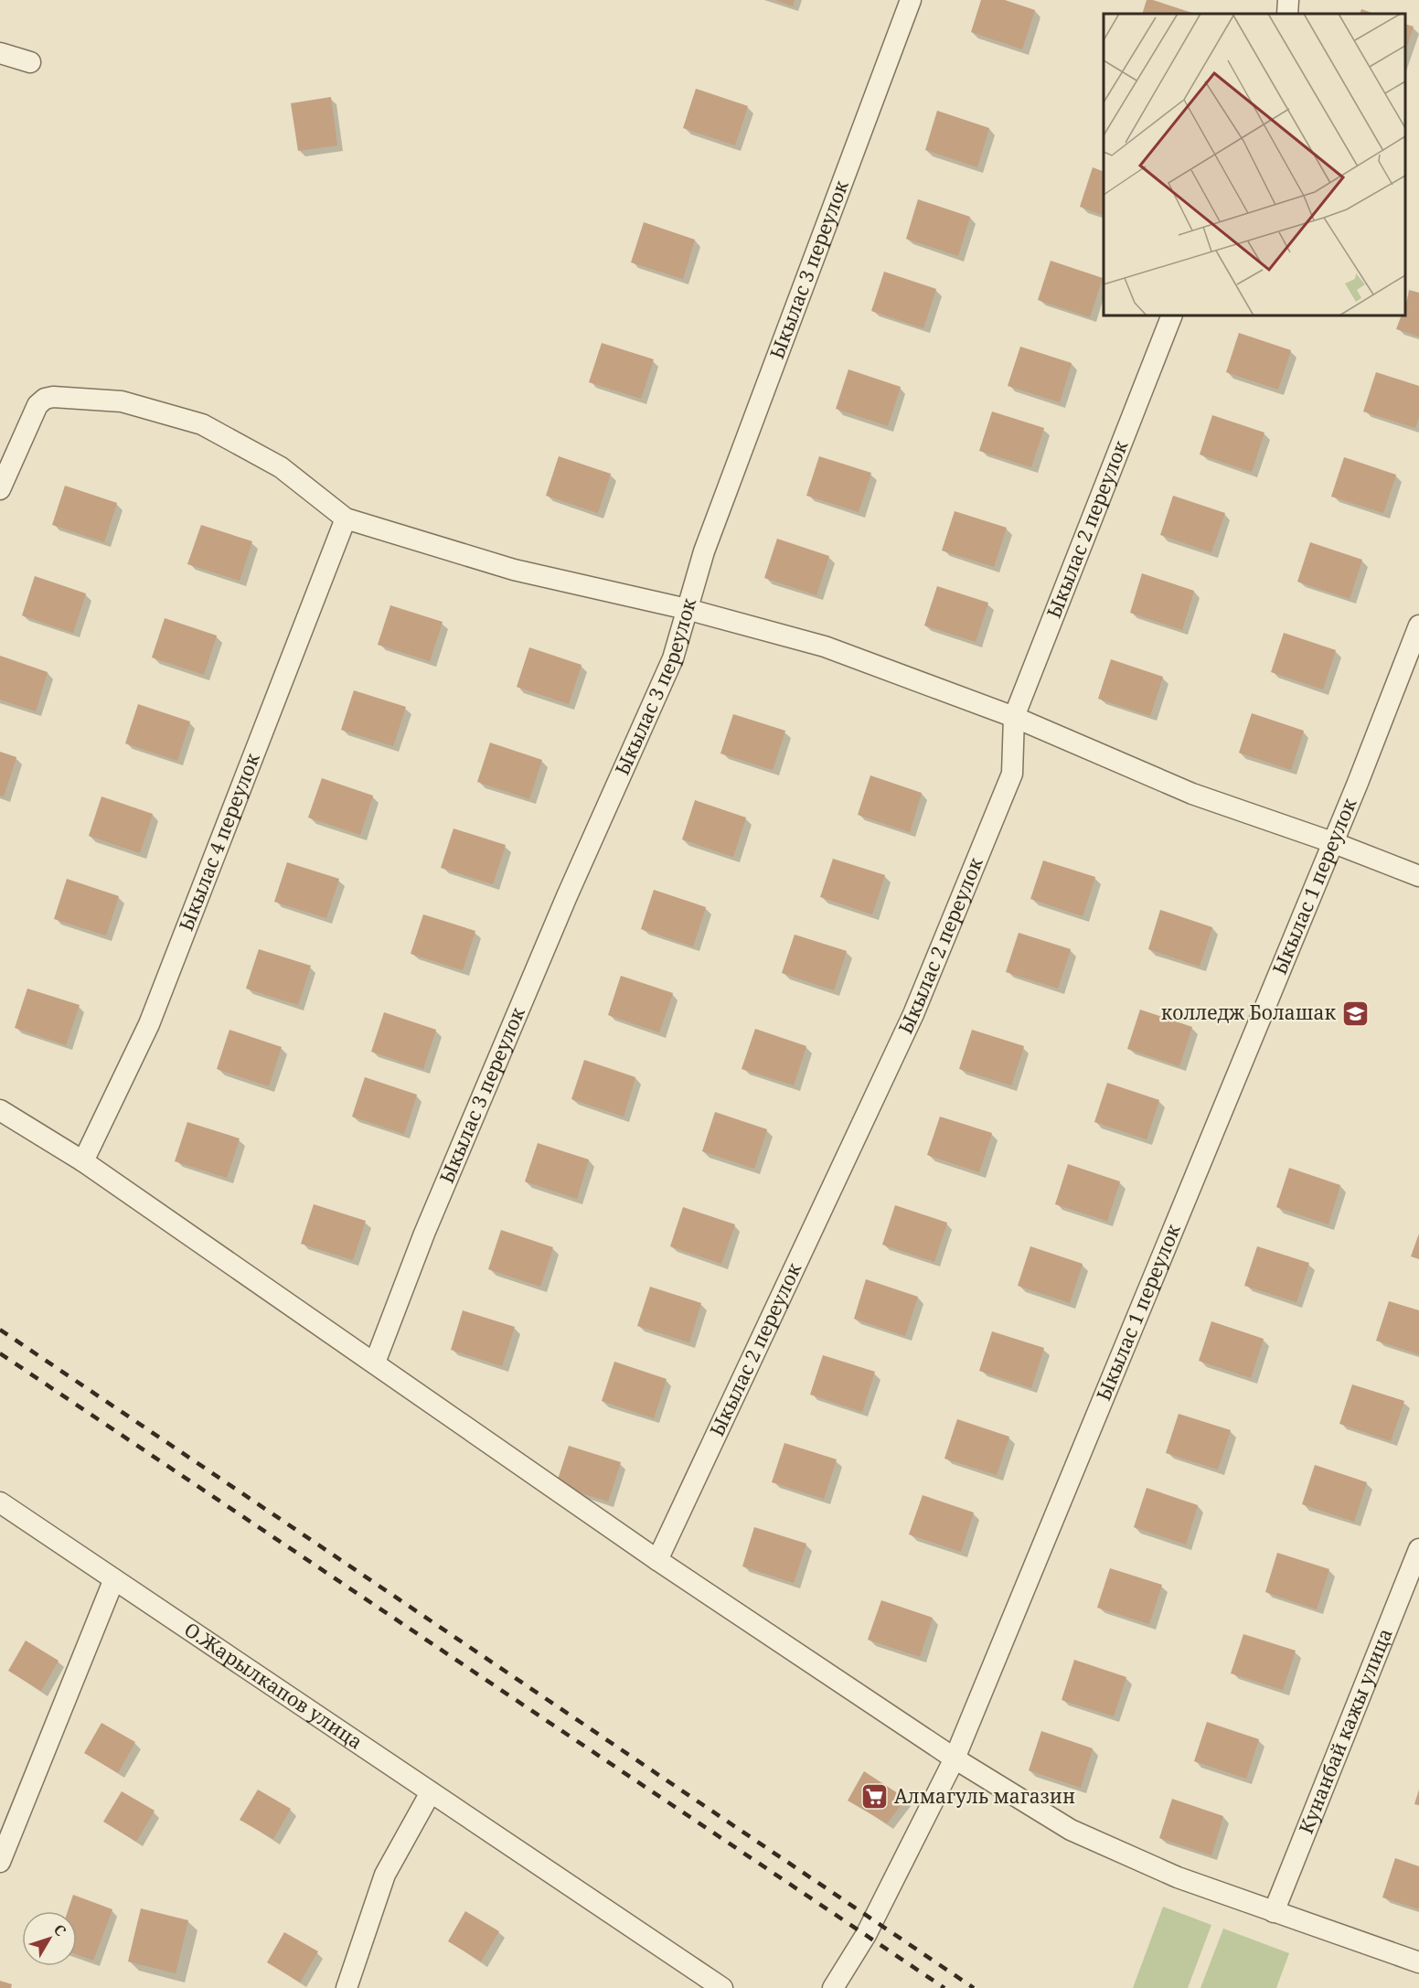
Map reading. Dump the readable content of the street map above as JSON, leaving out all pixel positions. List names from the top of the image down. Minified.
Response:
{"streets":{"street":["Ыкылас 3 переулок","Ыкылас 2 переулок","Ыкылас 4 переулок","Ыкылас 1 переулок","О.Жарылкапов улица","Кунанбай кажы улица"]},"places":{"school or university":["колледж Болашак"],"supermarket":["Алмагуль магазин"]},"north":"top right"}
